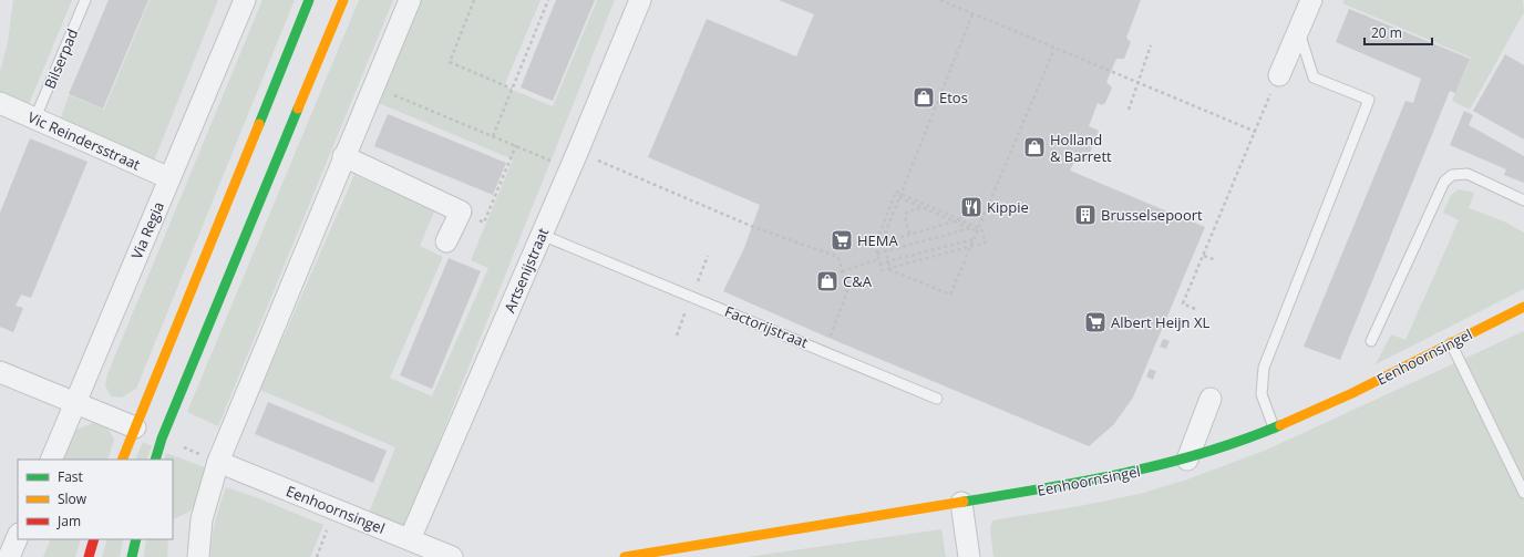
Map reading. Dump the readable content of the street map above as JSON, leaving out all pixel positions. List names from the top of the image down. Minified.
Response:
{"streets":{"main road":["Eenhoornsingel"],"street":["Vic Reindersstraat","Via Regia","Artsenijstraat"],"lane":["Bilserpad","Factorijstraat"]},"crossings":[["Bilserpad","Vic Reindersstraat"],["Vic Reindersstraat","Via Regia"],["Artsenijstraat","Factorijstraat"],["Artsenijstraat","Eenhoornsingel"]],"places":{"shop":["Etos","Holland & Barrett","C&A"],"restaurant":["Kippie"],"building":["Brusselsepoort"],"supermarket":["HEMA","Albert Heijn XL"]},"legend":["Fast","Slow","Jam"],"scale_bar":"20 m"}
